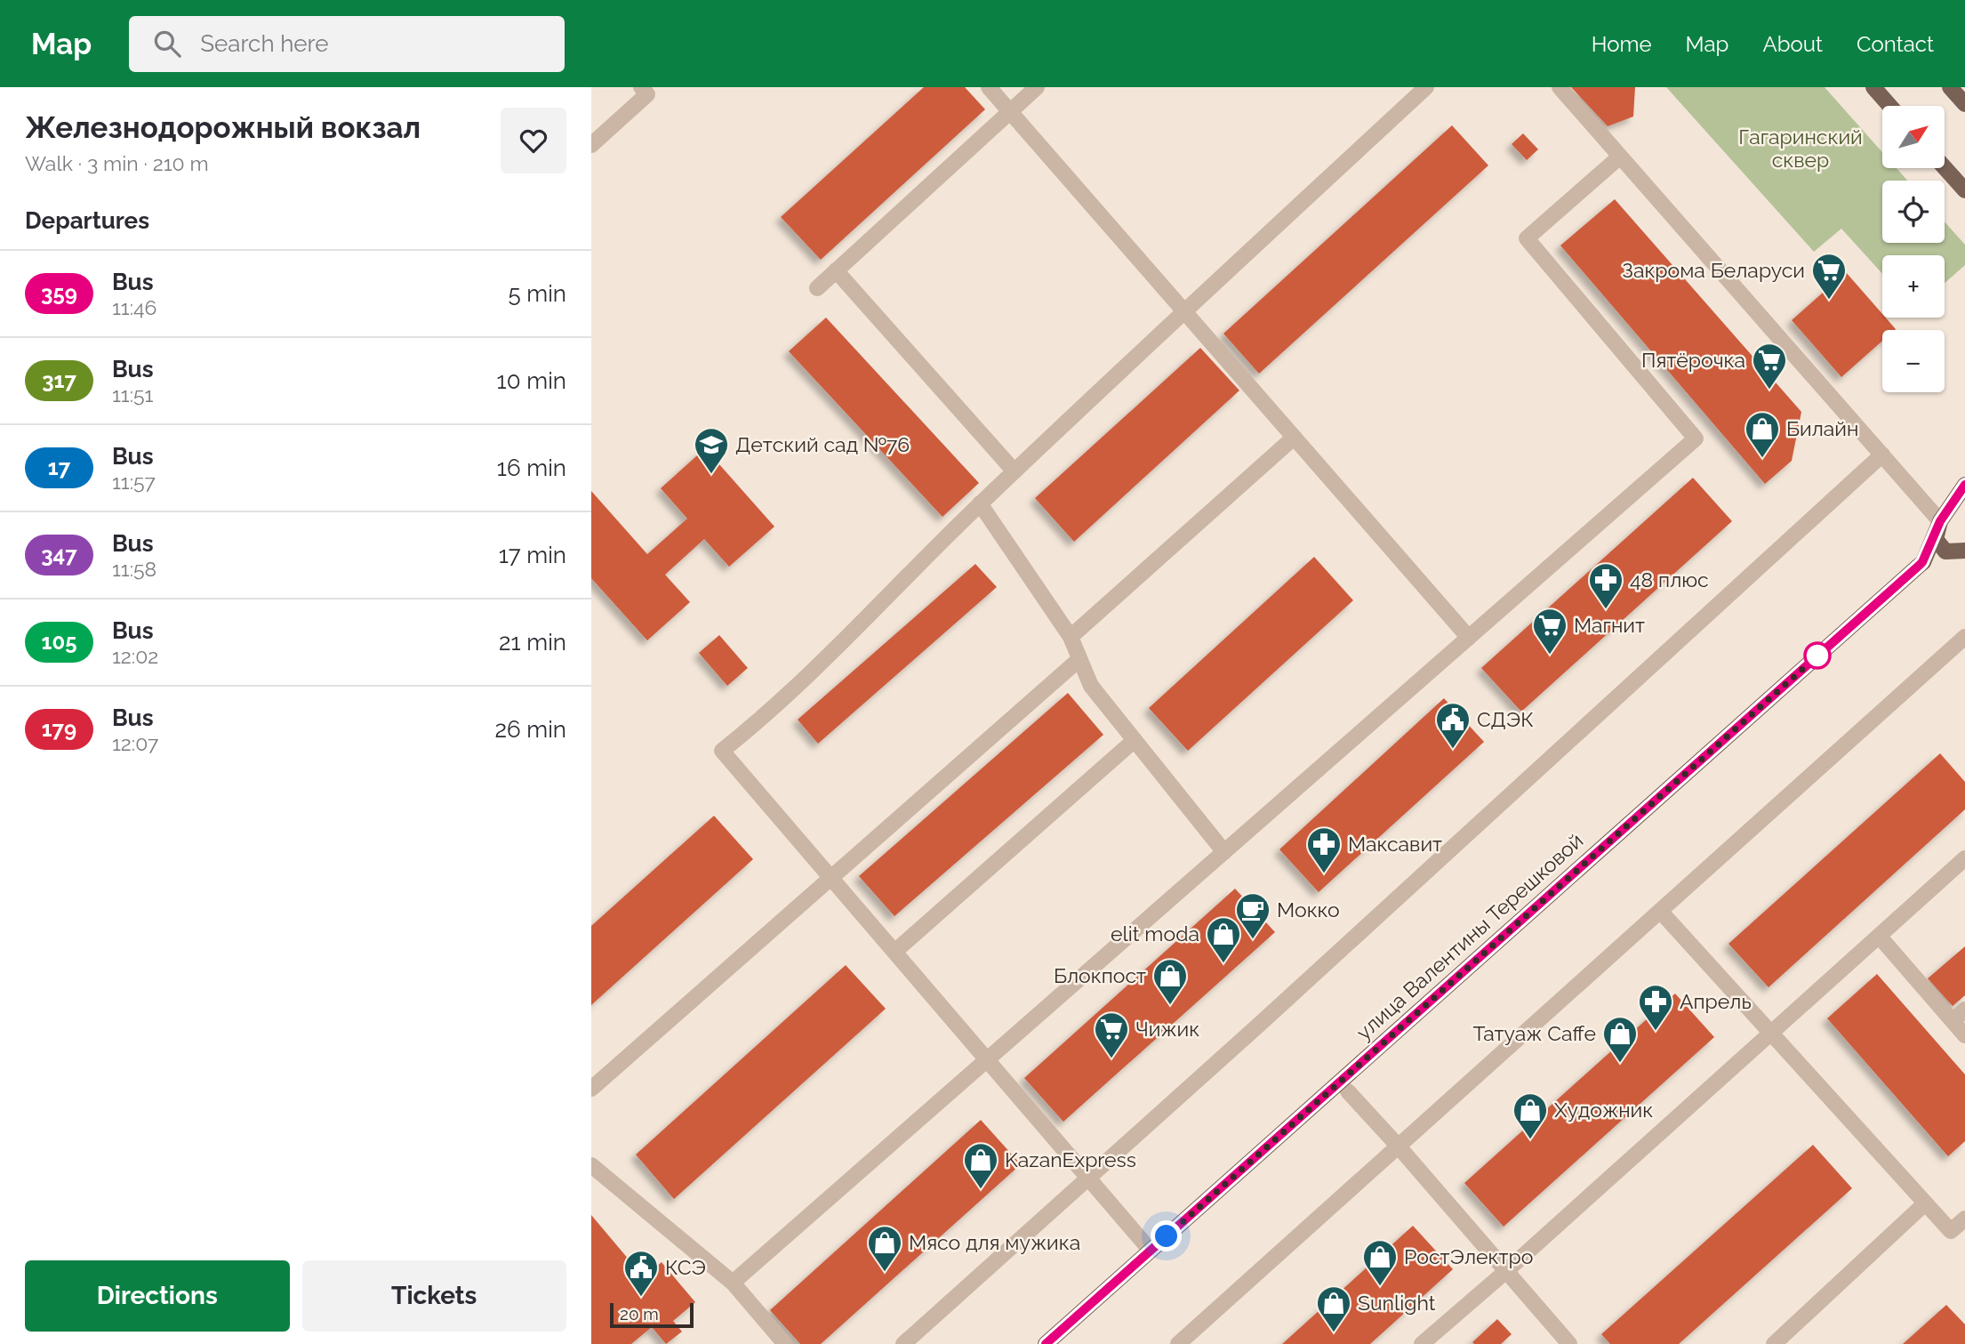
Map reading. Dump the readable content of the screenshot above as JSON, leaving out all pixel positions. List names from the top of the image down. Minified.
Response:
{"streets":{"main road":["улица Валентины Терешковой"]},"parks":["Гагаринский сквер"],"places":{"supermarket":["Закрома Беларуси","Пятёрочка","Магнит","Чижик"],"shop":["Билайн","elit moda","Блокпост","Татуаж Caffe","Художник","KazanExpress","Мясо для мужика","РостЭлектро","Sunlight"],"school or university":["Детский сад №76"],"pharmacy":["48 плюс","Максавит","Апрель"],"public building":["СДЭК","КСЭ"],"cafe":["Мокко"]},"lines":["bus line 359"],"scale_bar":"20 m","north":"top right","page":{"header":"Map","search":"Search here","nav":["Home","Map","About","Contact"],"heading":[["Железнодорожный вокзал","Walk · 3 min · 210 m"],"Departures"],"map_buttons":["+","−"],"list":[{"mark":"359","name":"Bus","note":"11:46","value":"5 min"},{"mark":"317","name":"Bus","note":"11:51","value":"10 min"},{"mark":"17","name":"Bus","note":"11:57","value":"16 min"},{"mark":"347","name":"Bus","note":"11:58","value":"17 min"},{"mark":"105","name":"Bus","note":"12:02","value":"21 min"},{"mark":"179","name":"Bus","note":"12:07","value":"26 min"}],"buttons":["Directions","Tickets"],"scale":"20 m"}}
